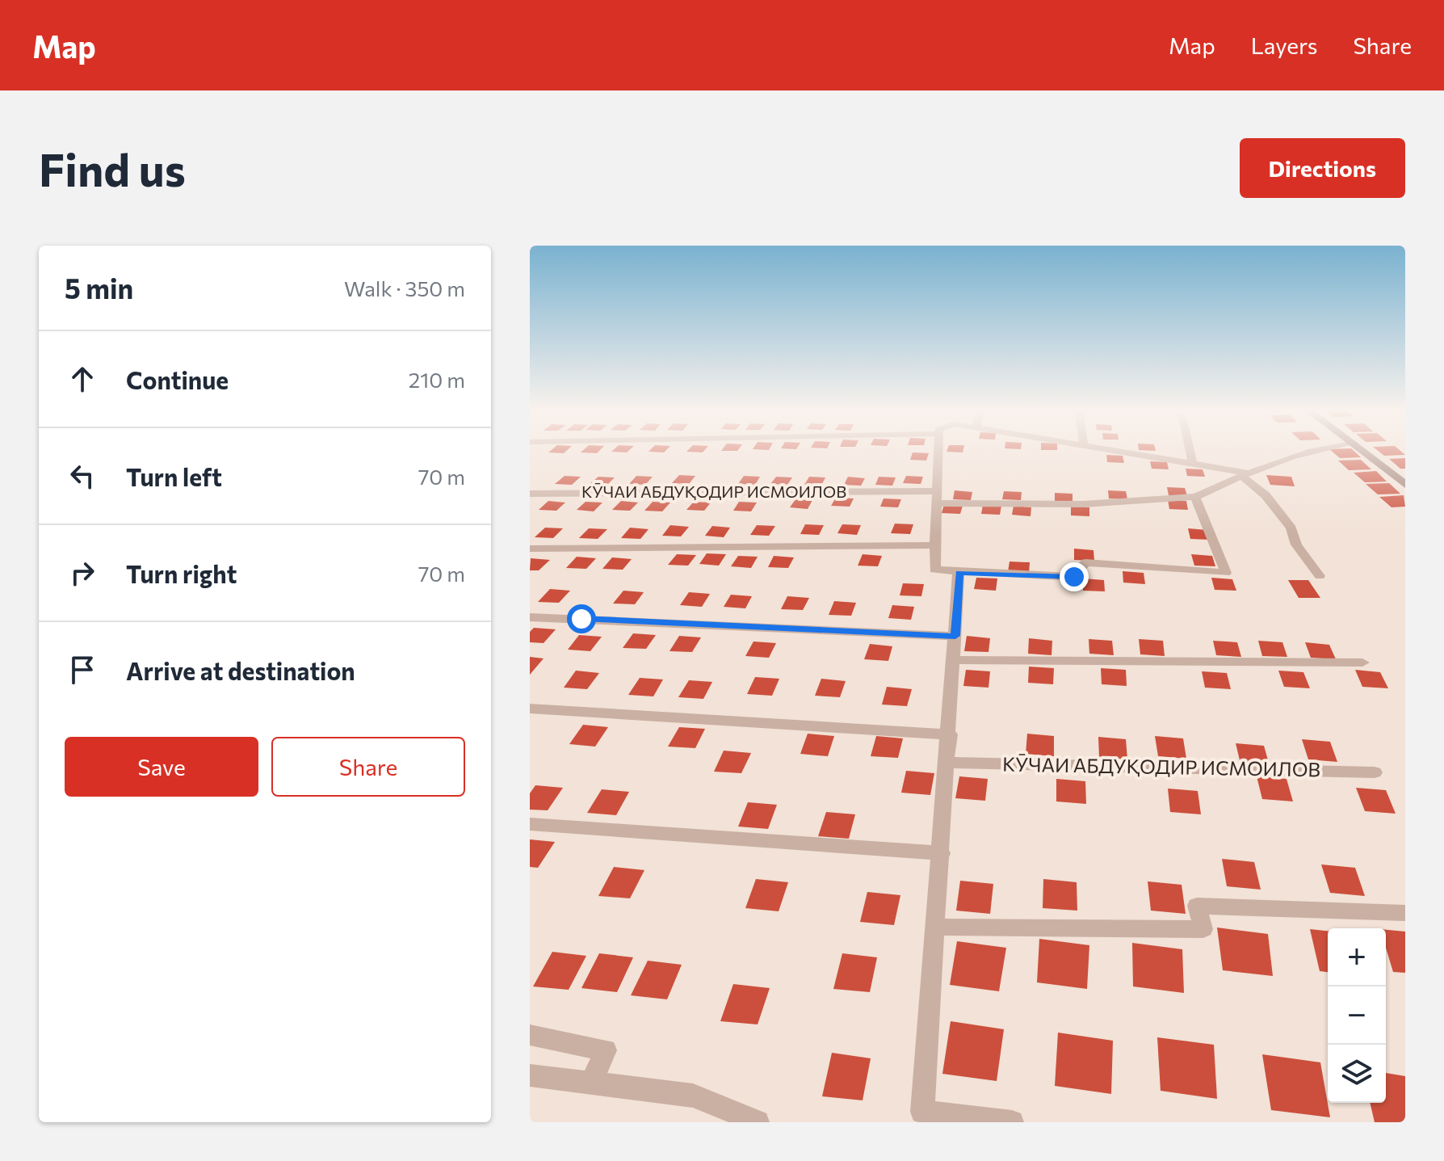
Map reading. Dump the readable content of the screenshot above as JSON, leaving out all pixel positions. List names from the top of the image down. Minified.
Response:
{"streets":{"street":["КӮЧАИ АБДУҚОДИР ИСМОИЛОВ"]},"page":{"header":"Map","nav":["Map","Layers","Share"],"buttons":["Directions",["Save","Share"]],"title":"Find us","heading":["5 min","Walk · 350 m"],"list":[["Continue","210 m"],["Turn left","70 m"],["Turn right","70 m"],"Arrive at destination"],"map_buttons":["+","−"]}}
